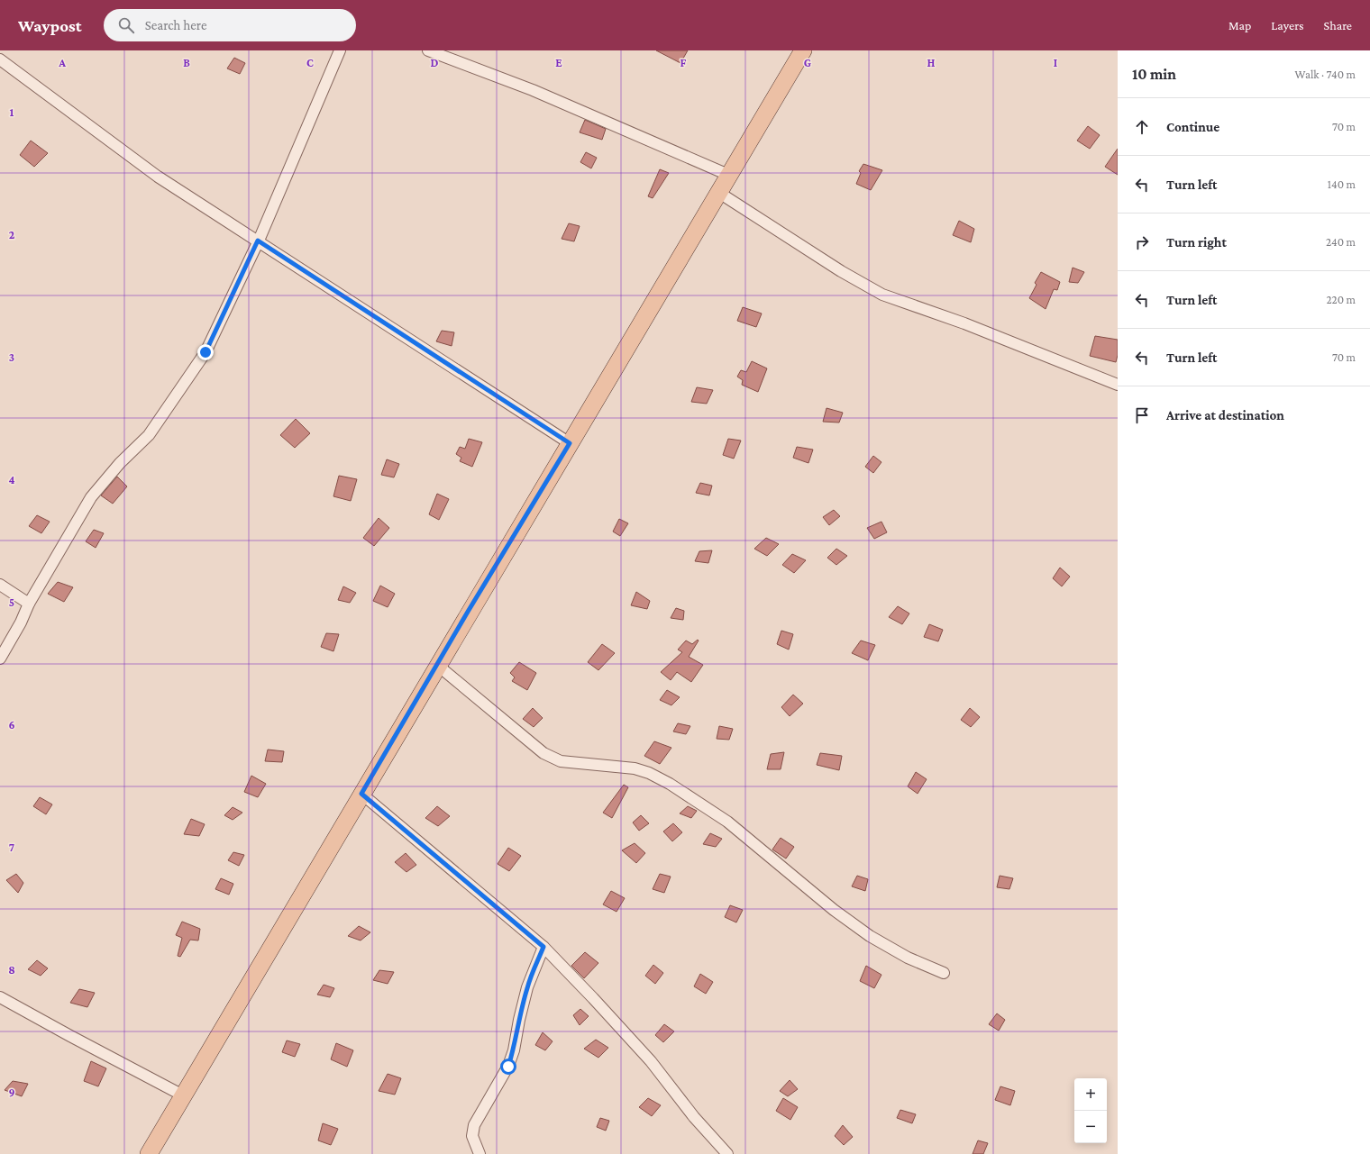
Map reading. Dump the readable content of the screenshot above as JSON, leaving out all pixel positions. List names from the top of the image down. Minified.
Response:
{"page":{"header":"Waypost","search":"Search here","nav":["Map","Layers","Share"],"heading":["10 min","Walk · 740 m"],"list":[["Continue","70 m"],["Turn left","140 m"],["Turn right","240 m"],["Turn left","220 m"],["Turn left","70 m"],"Arrive at destination"],"map_buttons":["+","−"]},"grid":{"columns":["A","B","C","D","E","F","G","H","I"],"rows":["1","2","3","4","5","6","7","8","9"]}}
